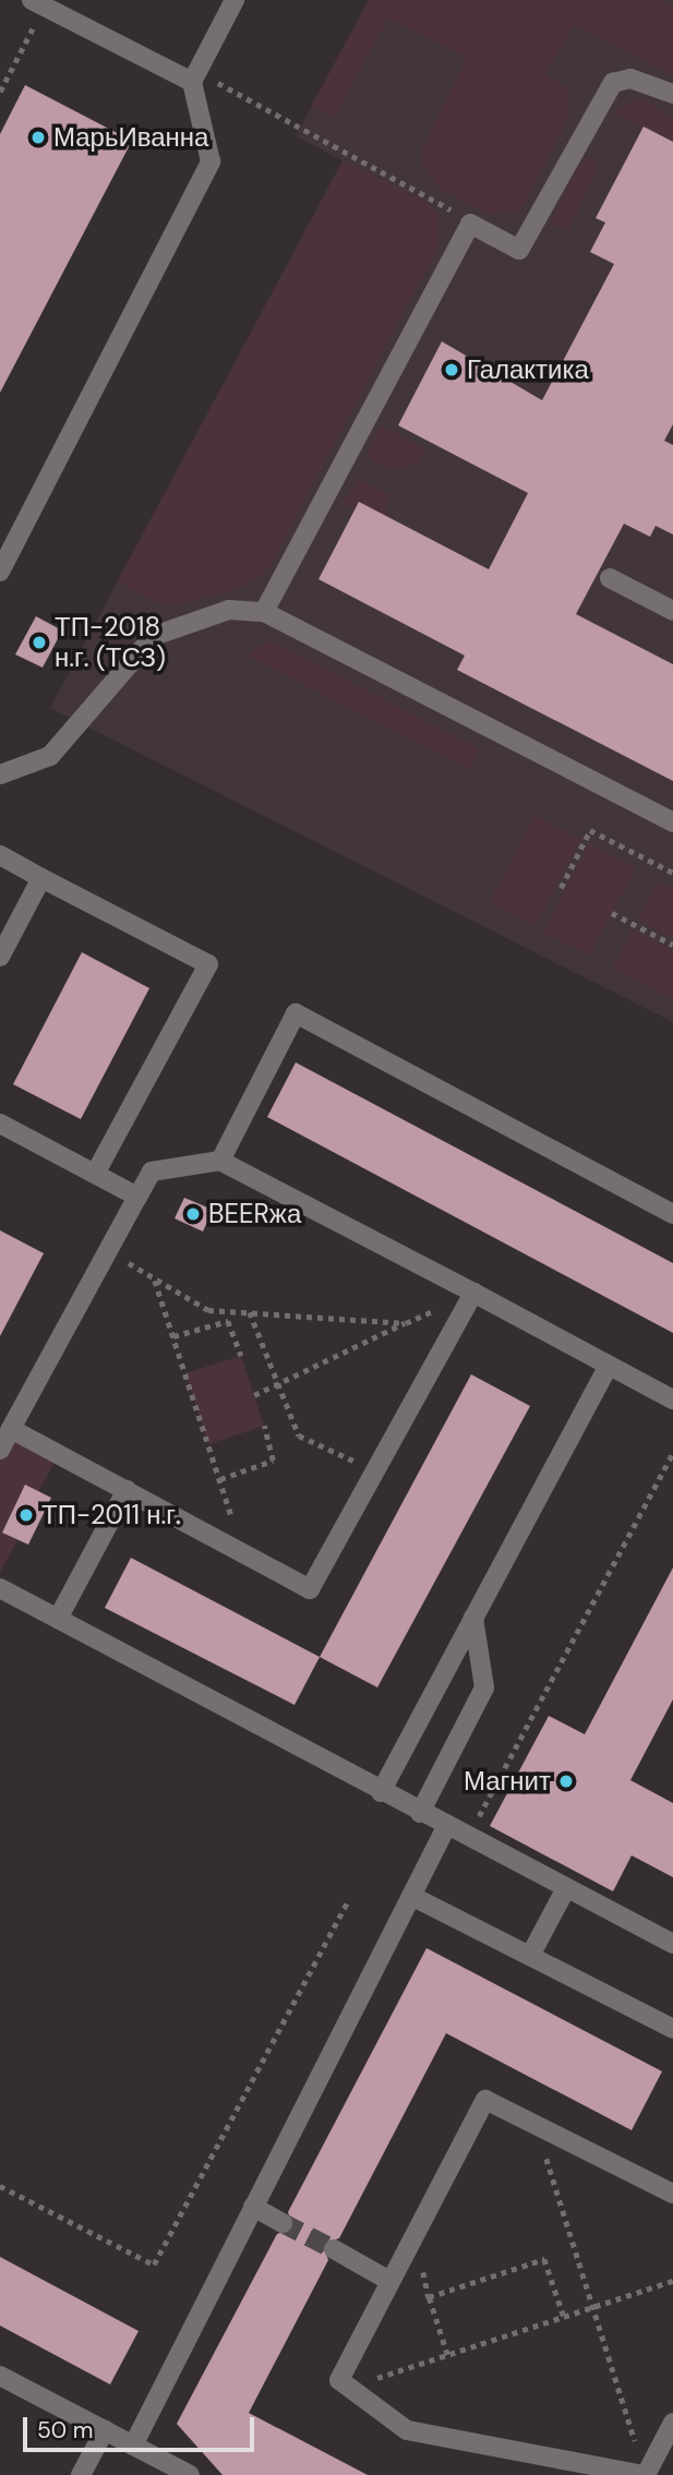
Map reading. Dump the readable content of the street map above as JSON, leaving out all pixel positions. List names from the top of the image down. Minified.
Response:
{"places":["МарьИванна","Галактика","ТП-2018 н.г. (ТСЗ)","BEERжа","ТП-2011 н.г.","Магнит"],"scale_bar":"50 m"}
